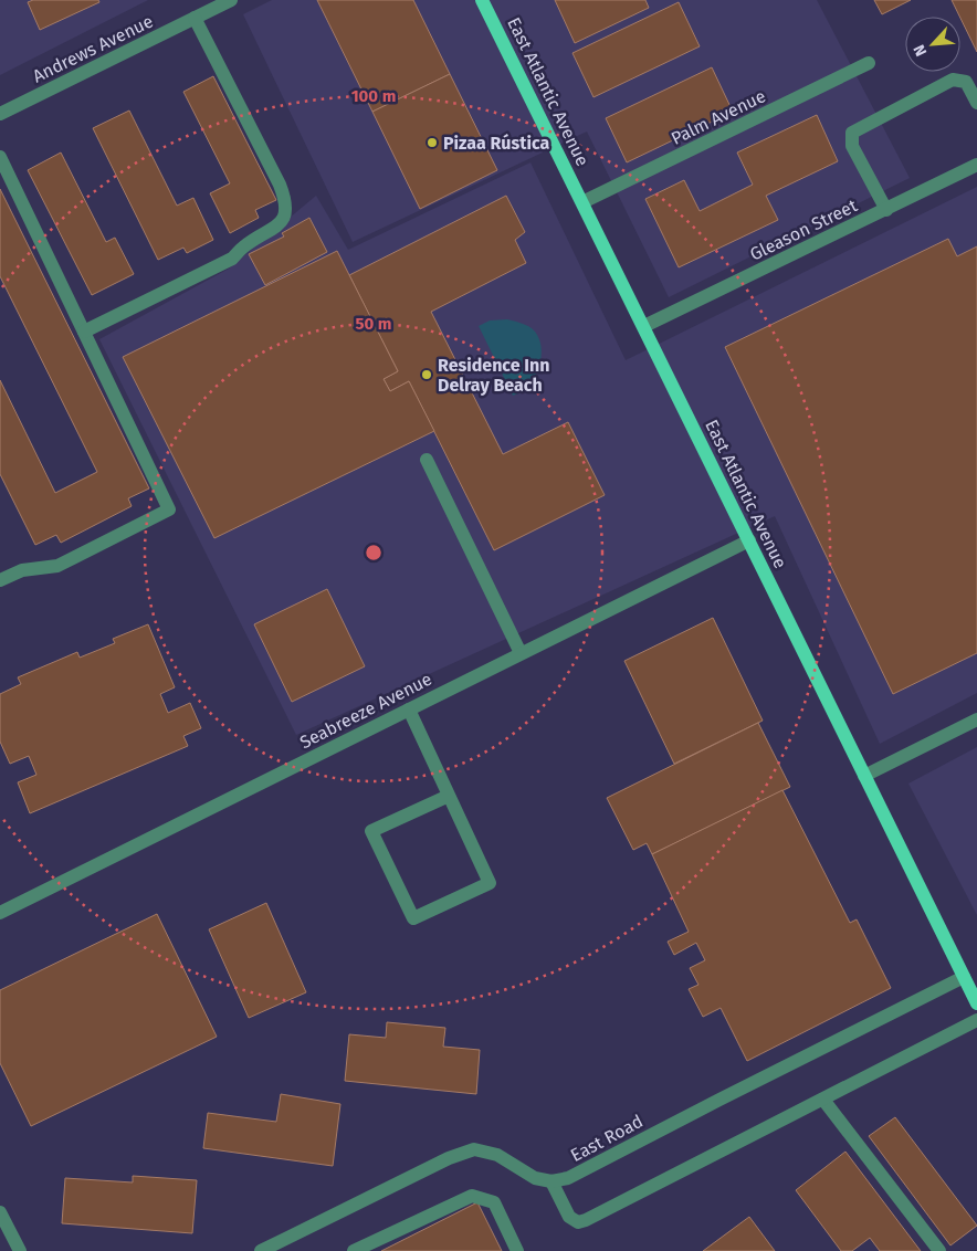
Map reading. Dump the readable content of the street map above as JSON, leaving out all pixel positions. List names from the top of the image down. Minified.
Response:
{"streets":{"main road":["East Atlantic Avenue"],"street":["Andrews Avenue","Palm Avenue","Gleason Street","Seabreeze Avenue","East Road"]},"crossings":[["East Atlantic Avenue","Palm Avenue"],["East Atlantic Avenue","Gleason Street"],["East Atlantic Avenue","Seabreeze Avenue"],["East Atlantic Avenue","East Road"]],"places":["Pizaa Rústica","Residence Inn Delray Beach"],"north":"bottom left","rings":["100 m","50 m"]}
